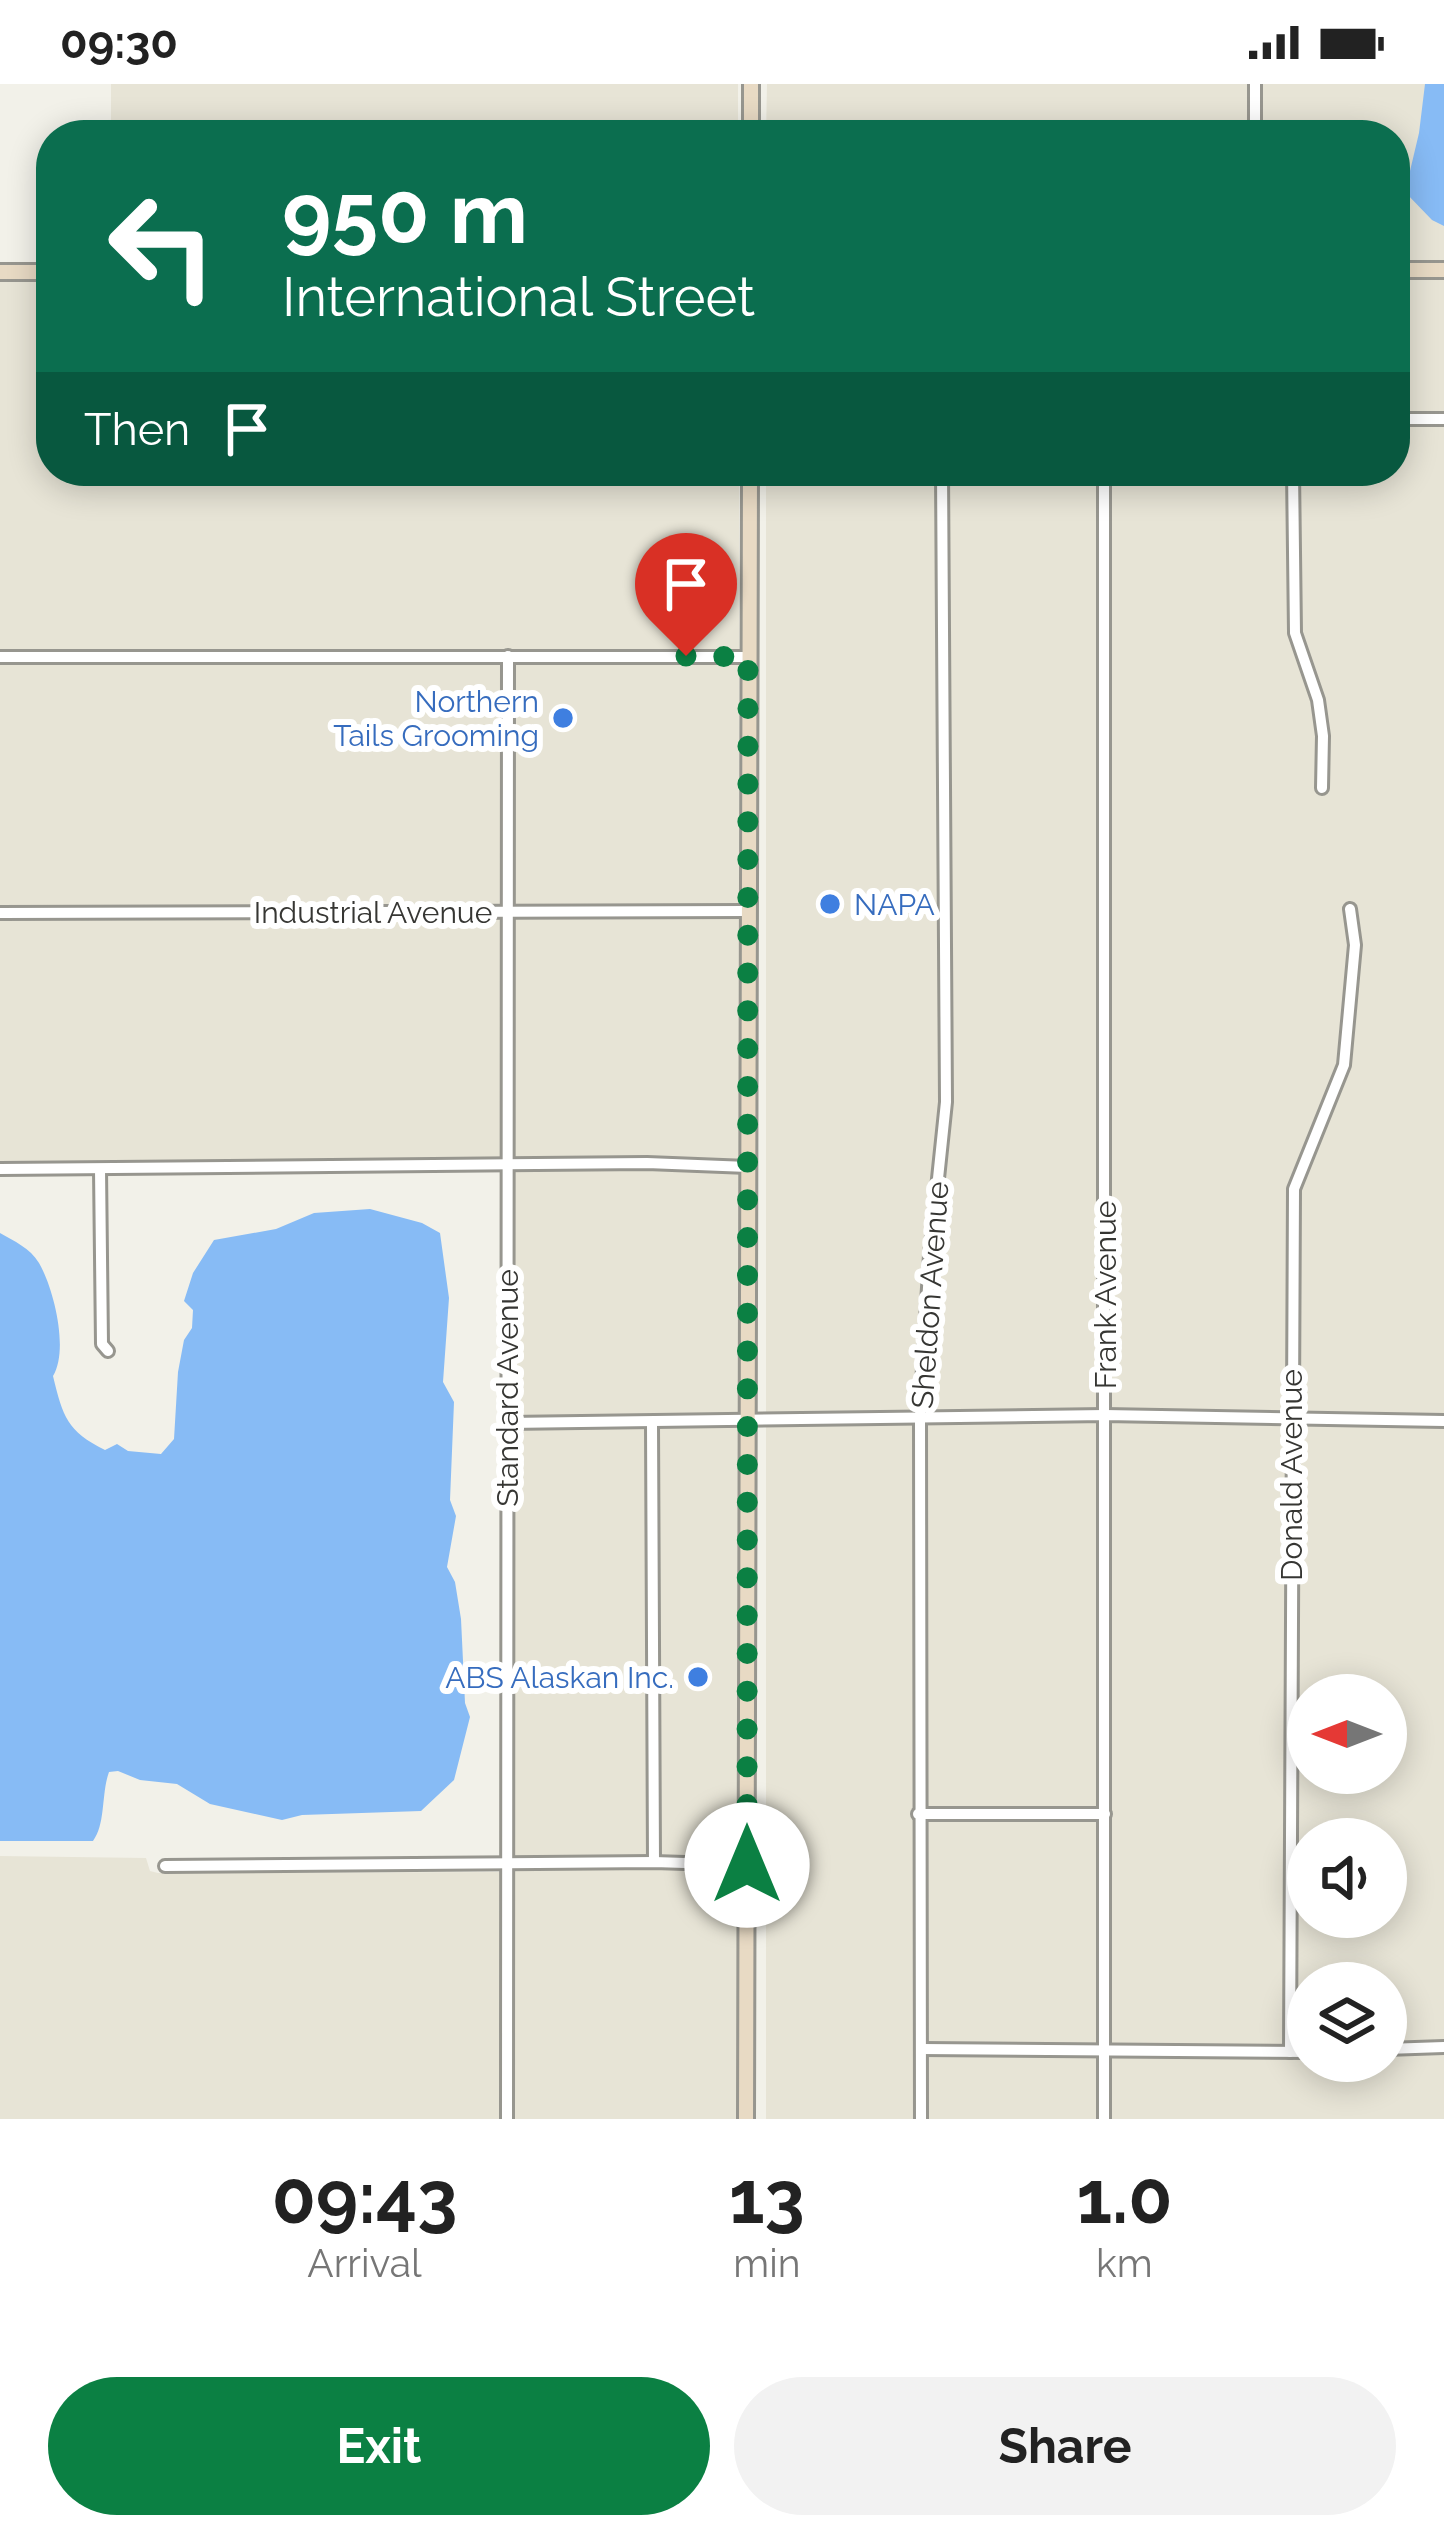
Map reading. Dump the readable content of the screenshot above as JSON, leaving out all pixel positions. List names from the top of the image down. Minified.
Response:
{"streets":{"street":["Industrial Avenue","Sheldon Avenue","Frank Avenue","Standard Avenue","Donald Avenue"]},"crossings":[["Industrial Avenue","Standard Avenue"]],"places":["Northern Tails Grooming","NAPA","ABS Alaskan Inc."],"north":"left","page":{"status":"09:30","turn":["950 m","International Street"],"then":"Then","eta":["09:43","Arrival","13","min","1.0","km"],"buttons":["Exit","Share"]}}
